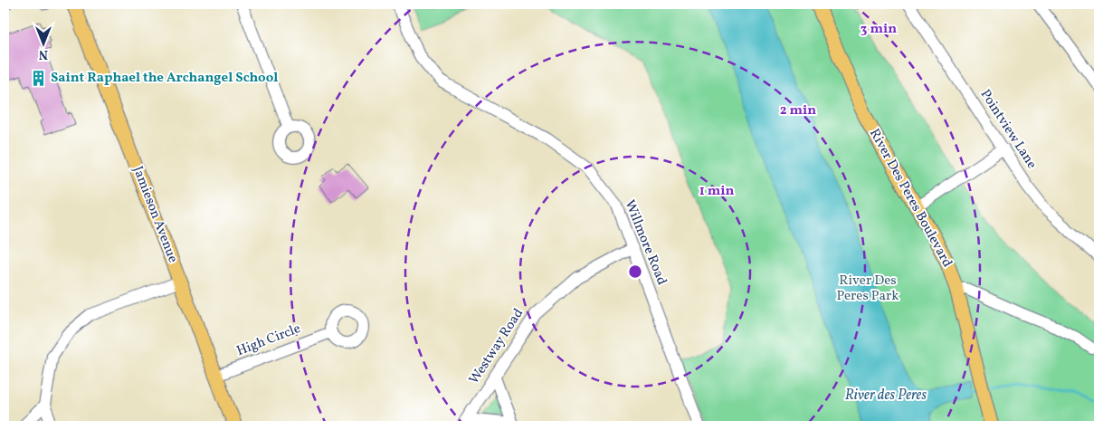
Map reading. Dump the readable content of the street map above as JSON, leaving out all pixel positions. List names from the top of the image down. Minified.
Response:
{"streets":{"main road":["River Des Peres Boulevard","Jamieson Avenue"],"street":["Pointview Lane","Willmore Road","High Circle","Westway Road"]},"crossings":[["Jamieson Avenue","High Circle"],["Willmore Road","Westway Road"]],"water":["River des Peres"],"parks":["River Des Peres Park"],"places":{"building":["Saint Raphael the Archangel School"]},"north":"bottom","rings":["3 min","2 min","1 min"]}
